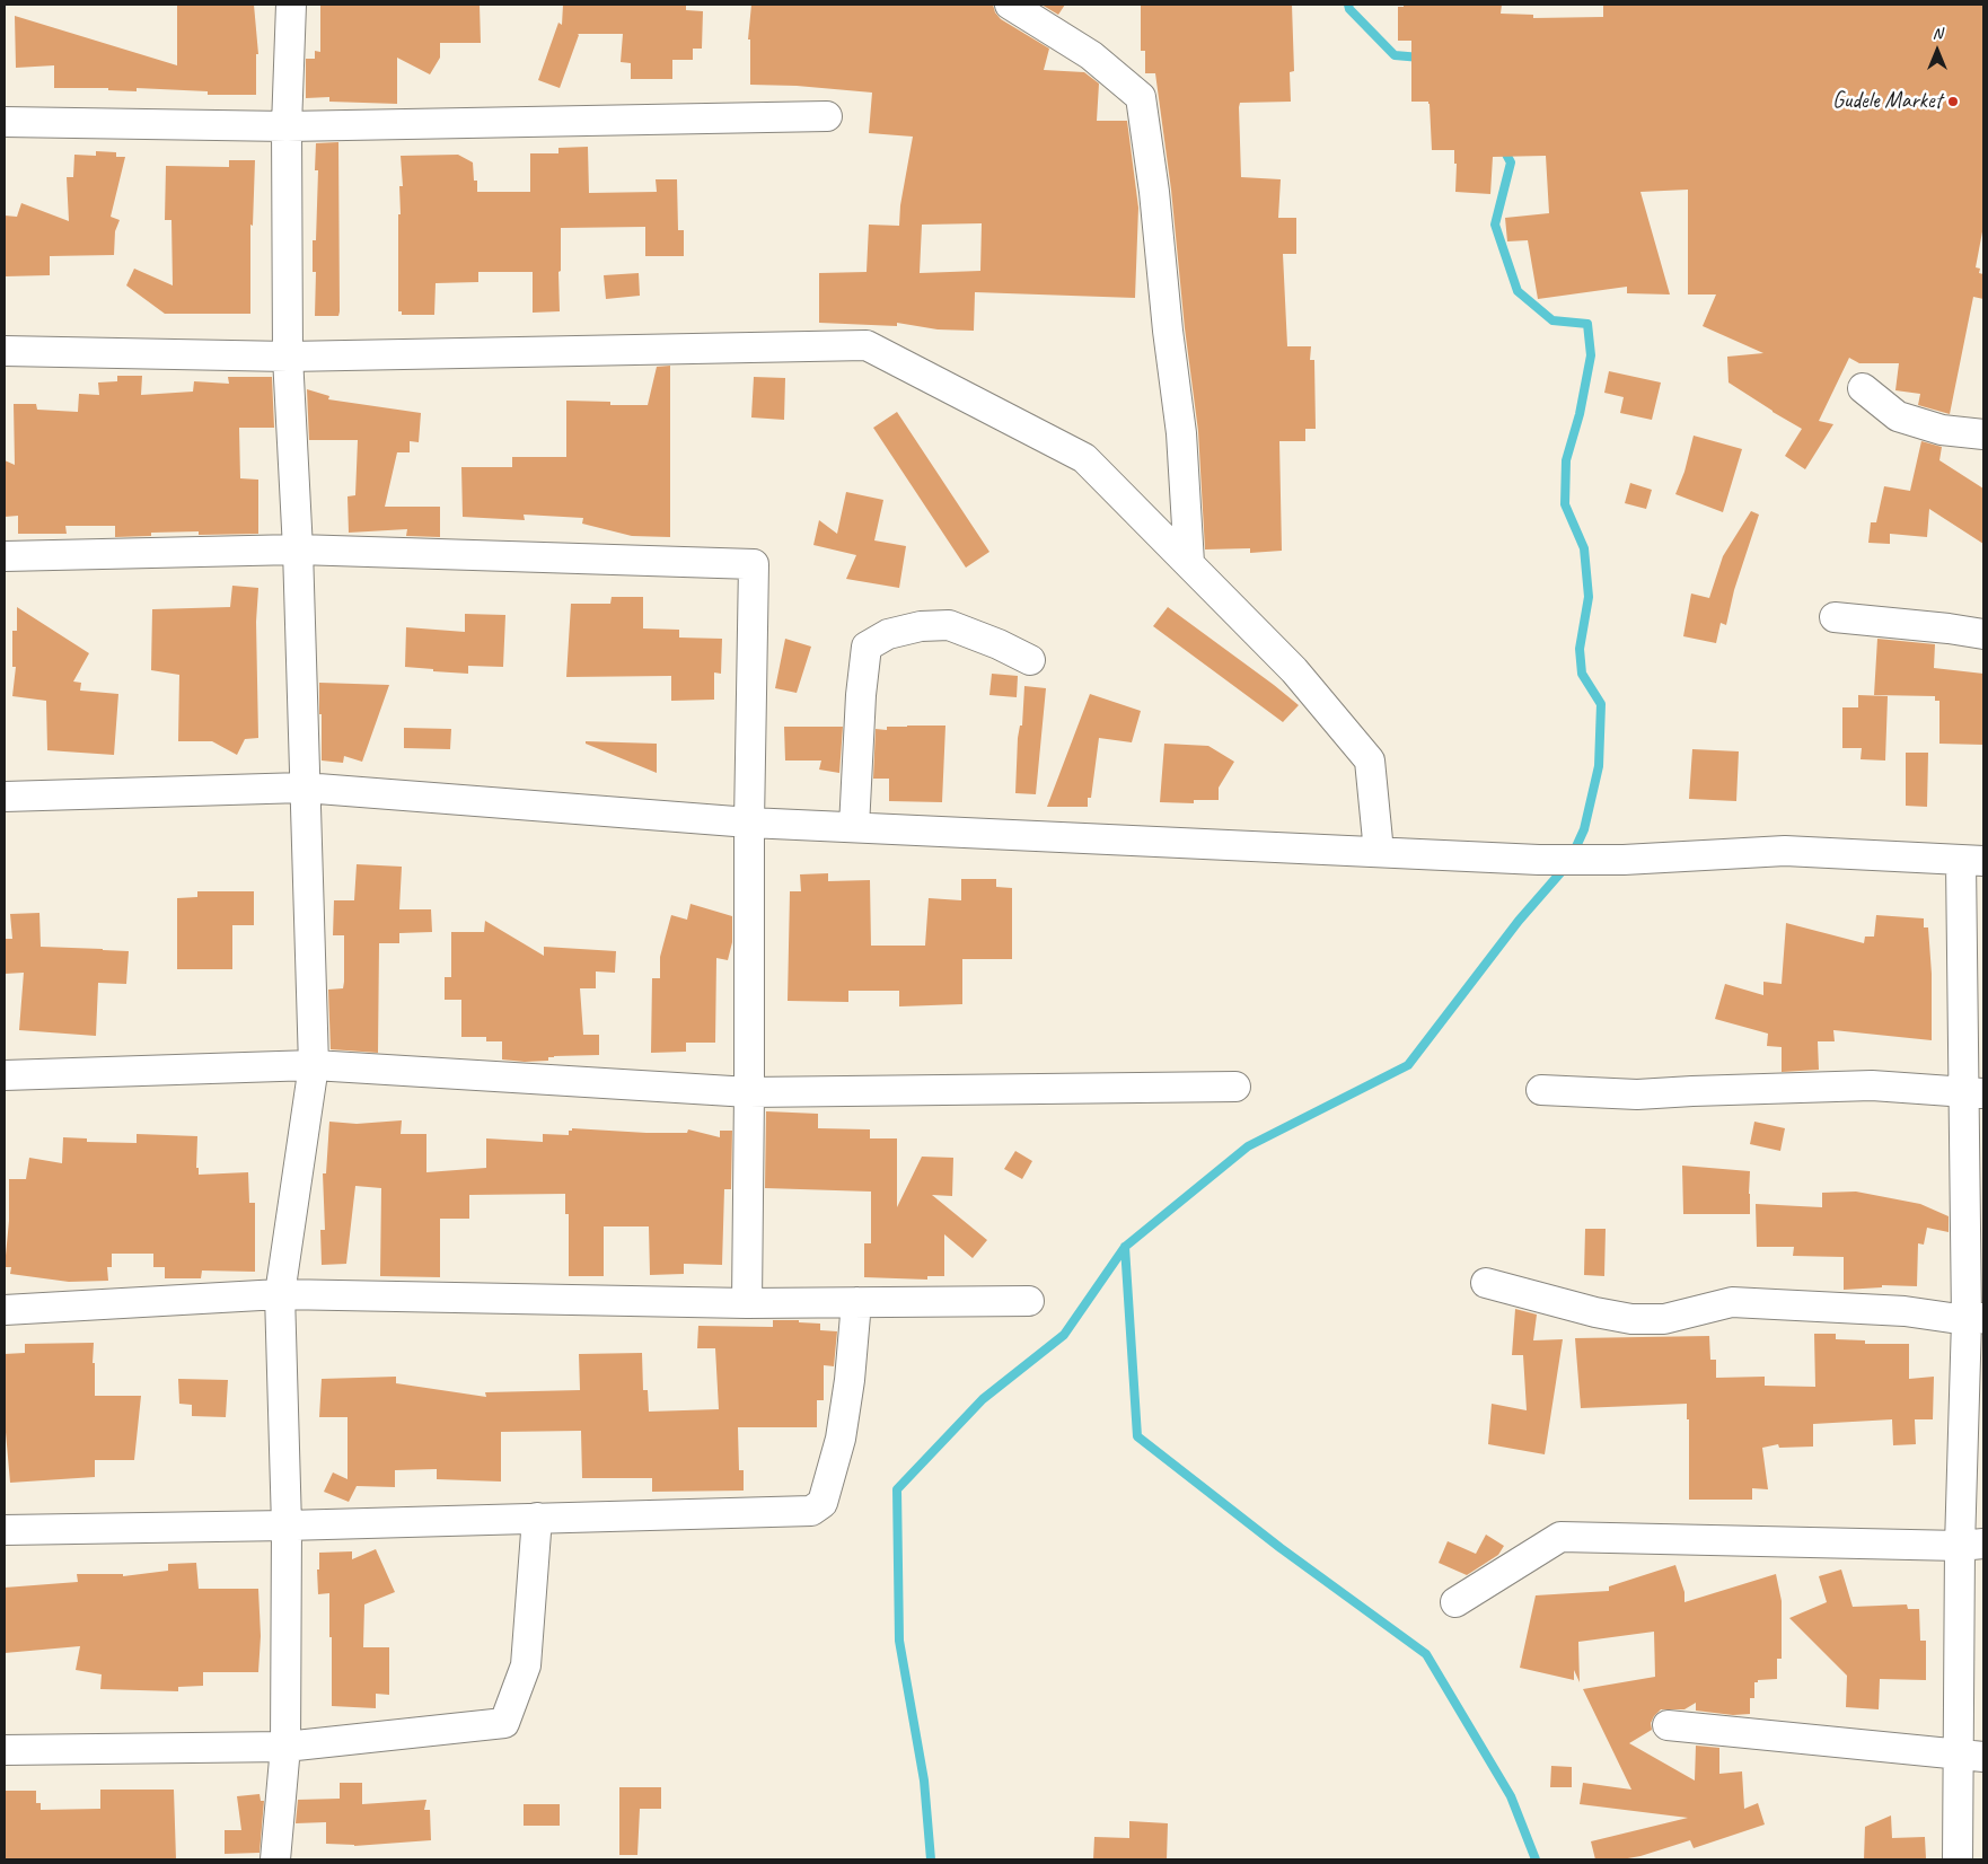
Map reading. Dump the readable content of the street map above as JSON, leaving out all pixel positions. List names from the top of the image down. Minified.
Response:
{"places":["Gudele Market"],"north":"top"}
